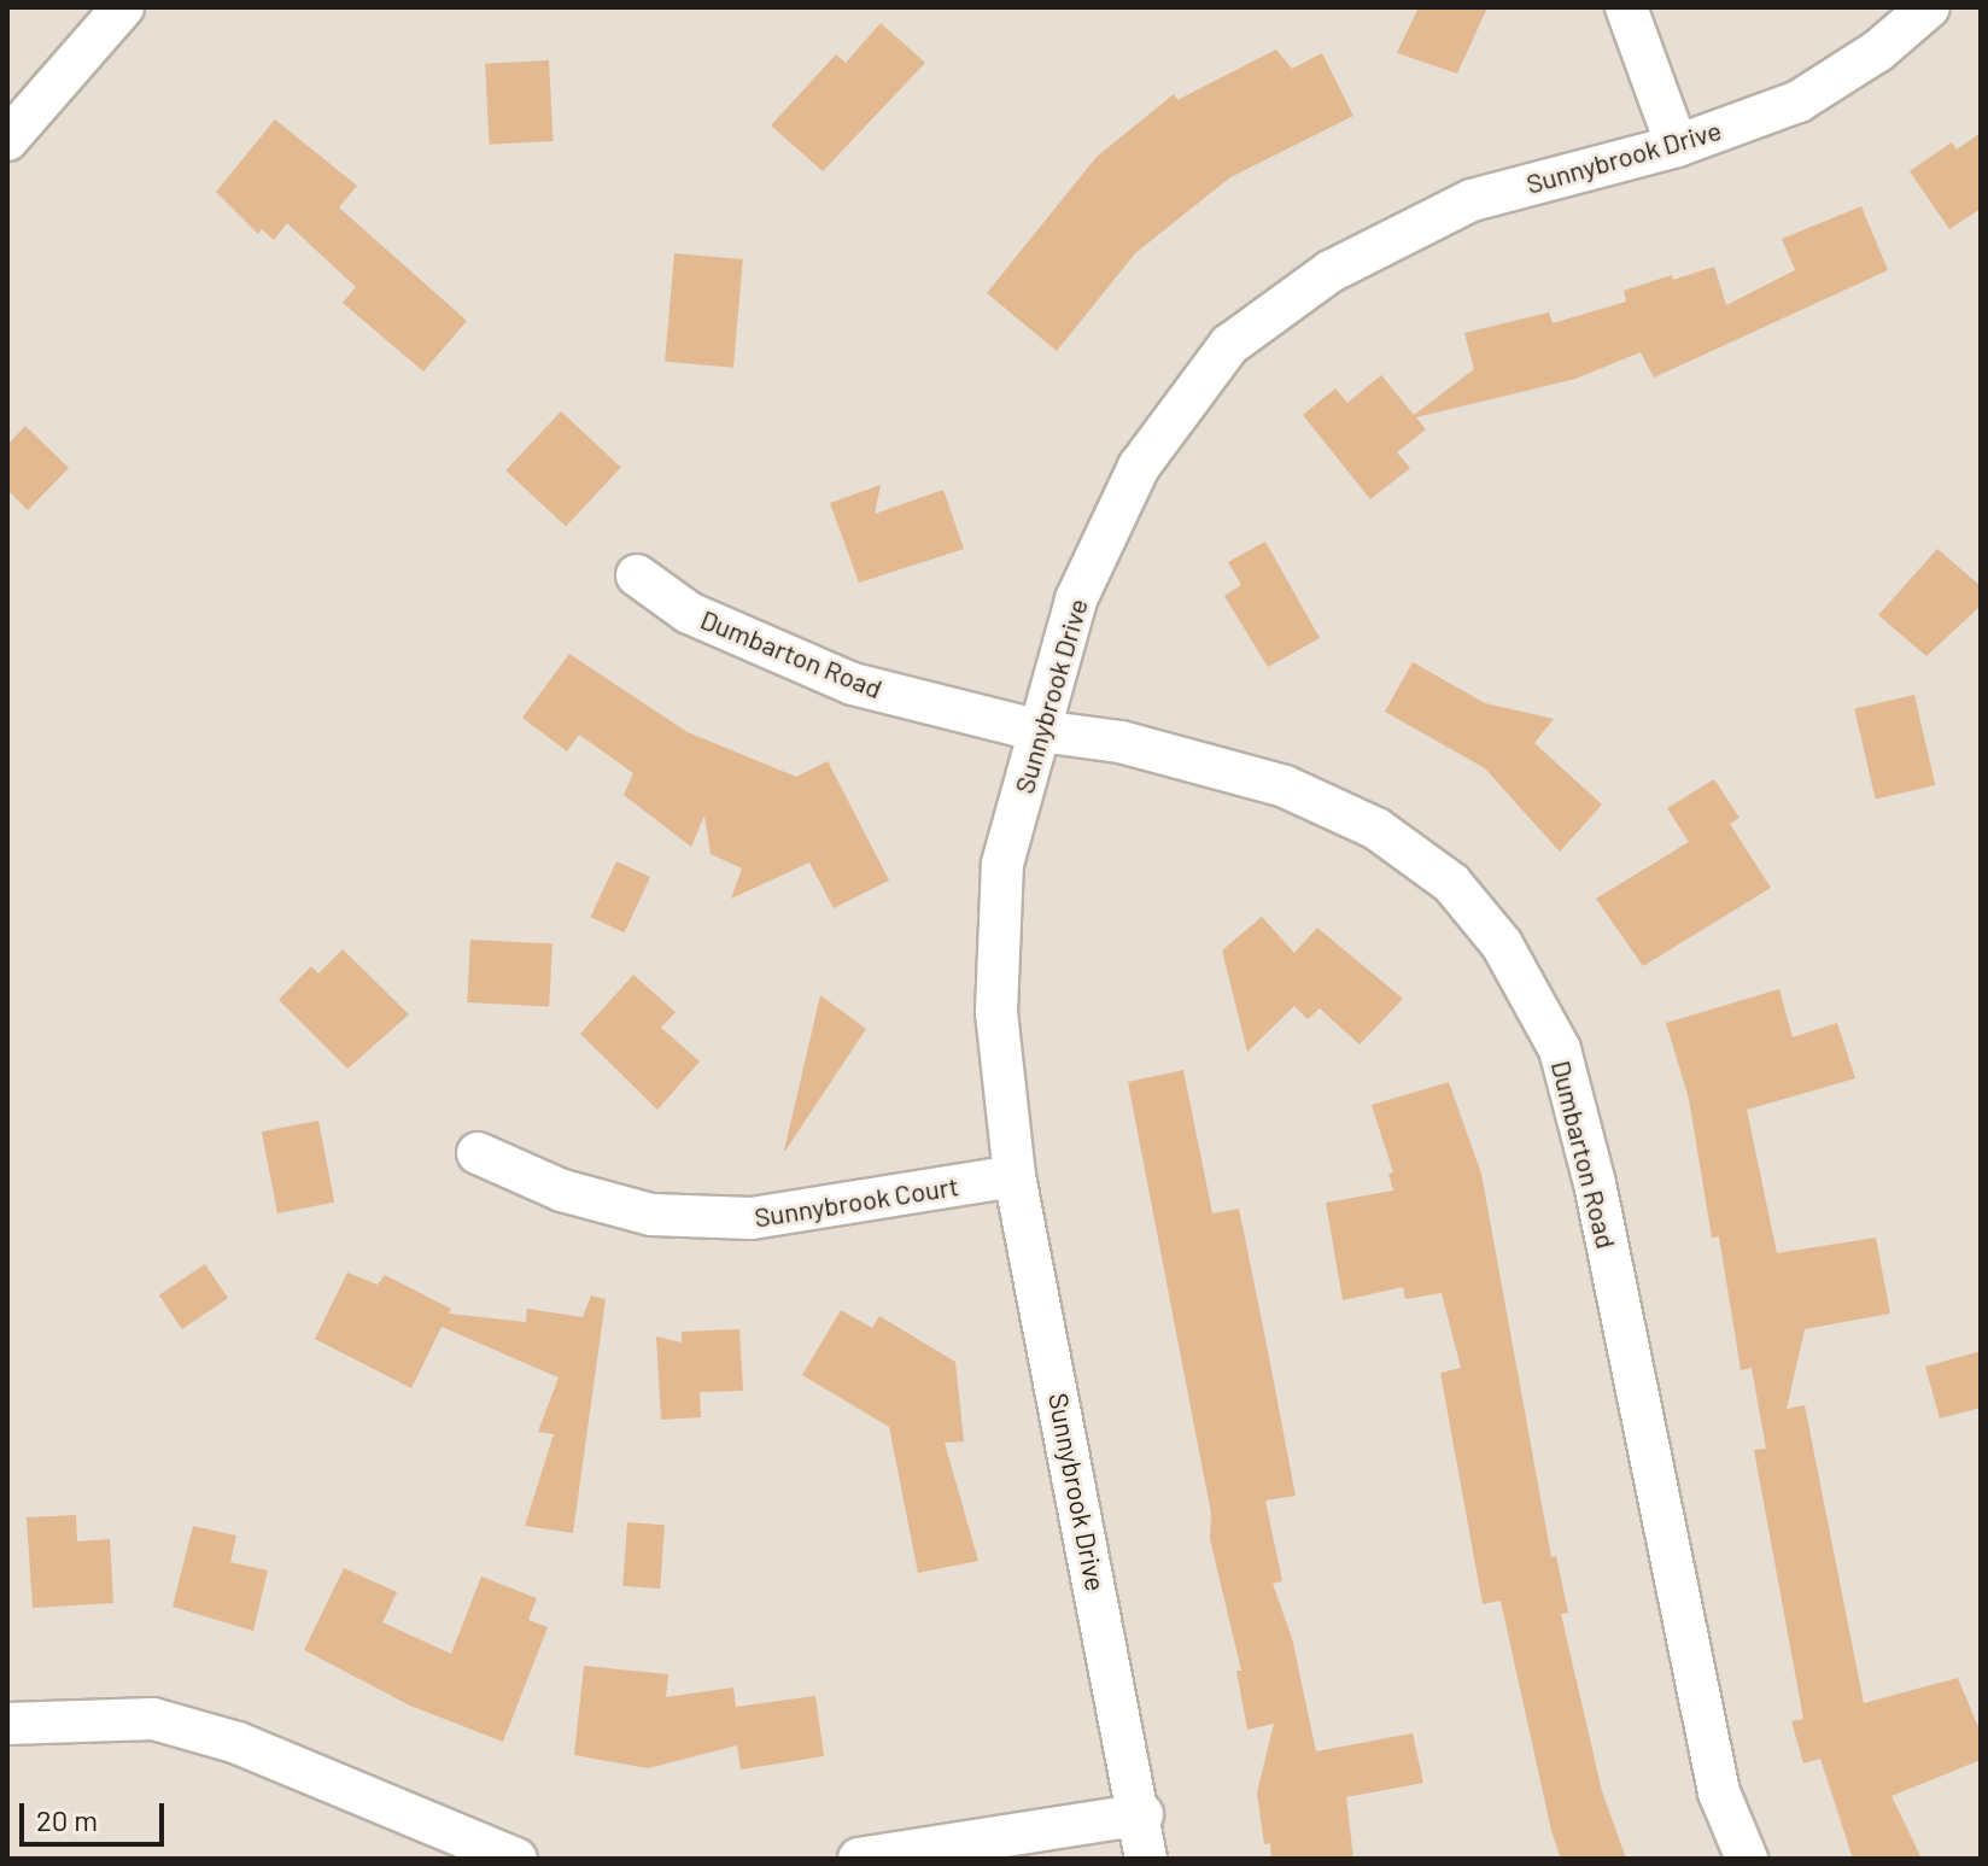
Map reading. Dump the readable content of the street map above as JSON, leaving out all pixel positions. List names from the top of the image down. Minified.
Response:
{"streets":{"street":["Sunnybrook Drive","Dumbarton Road","Sunnybrook Court"]},"crossings":[["Sunnybrook Drive","Dumbarton Road"],["Sunnybrook Drive","Sunnybrook Court"]],"scale_bar":"20 m"}
